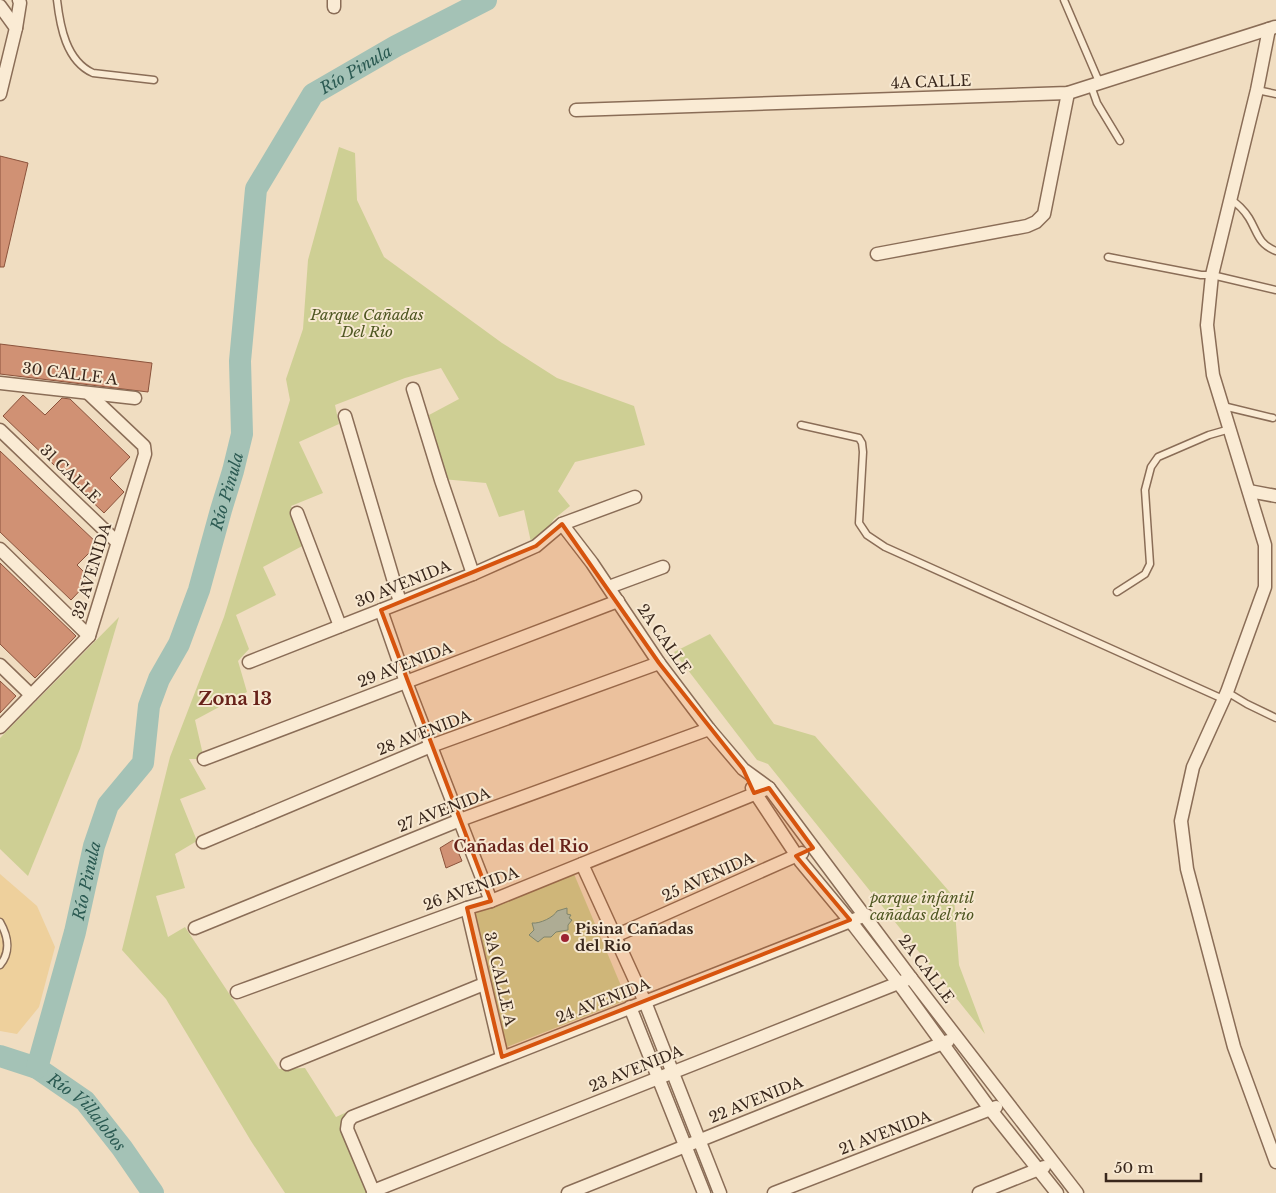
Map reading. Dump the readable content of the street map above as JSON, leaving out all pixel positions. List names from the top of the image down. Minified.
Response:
{"streets":{"street":["4A CALLE","30 CALLE A","31 CALLE","32 AVENIDA","30 AVENIDA","2A CALLE","29 AVENIDA","28 AVENIDA","27 AVENIDA","25 AVENIDA","26 AVENIDA","3A CALLE A","24 AVENIDA","23 AVENIDA","22 AVENIDA","21 AVENIDA"]},"crossings":[["30 CALLE A","32 AVENIDA"],["31 CALLE","32 AVENIDA"],["30 AVENIDA","2A CALLE"],["2A CALLE","29 AVENIDA"],["2A CALLE","28 AVENIDA"],["2A CALLE","27 AVENIDA"],["2A CALLE","25 AVENIDA"],["2A CALLE","26 AVENIDA"],["2A CALLE","24 AVENIDA"],["2A CALLE","23 AVENIDA"],["2A CALLE","22 AVENIDA"],["2A CALLE","21 AVENIDA"],["26 AVENIDA","3A CALLE A"],["3A CALLE A","24 AVENIDA"],["24 AVENIDA","23 AVENIDA"]],"districts":["Zona 13","Cañadas del Rio"],"water":["Río Pinula","Río Villalobos"],"parks":["Parque Cañadas Del Rio","parque infantil cañadas del rio"],"places":["Pisina Cañadas del Rio"],"scale_bar":"50 m"}
